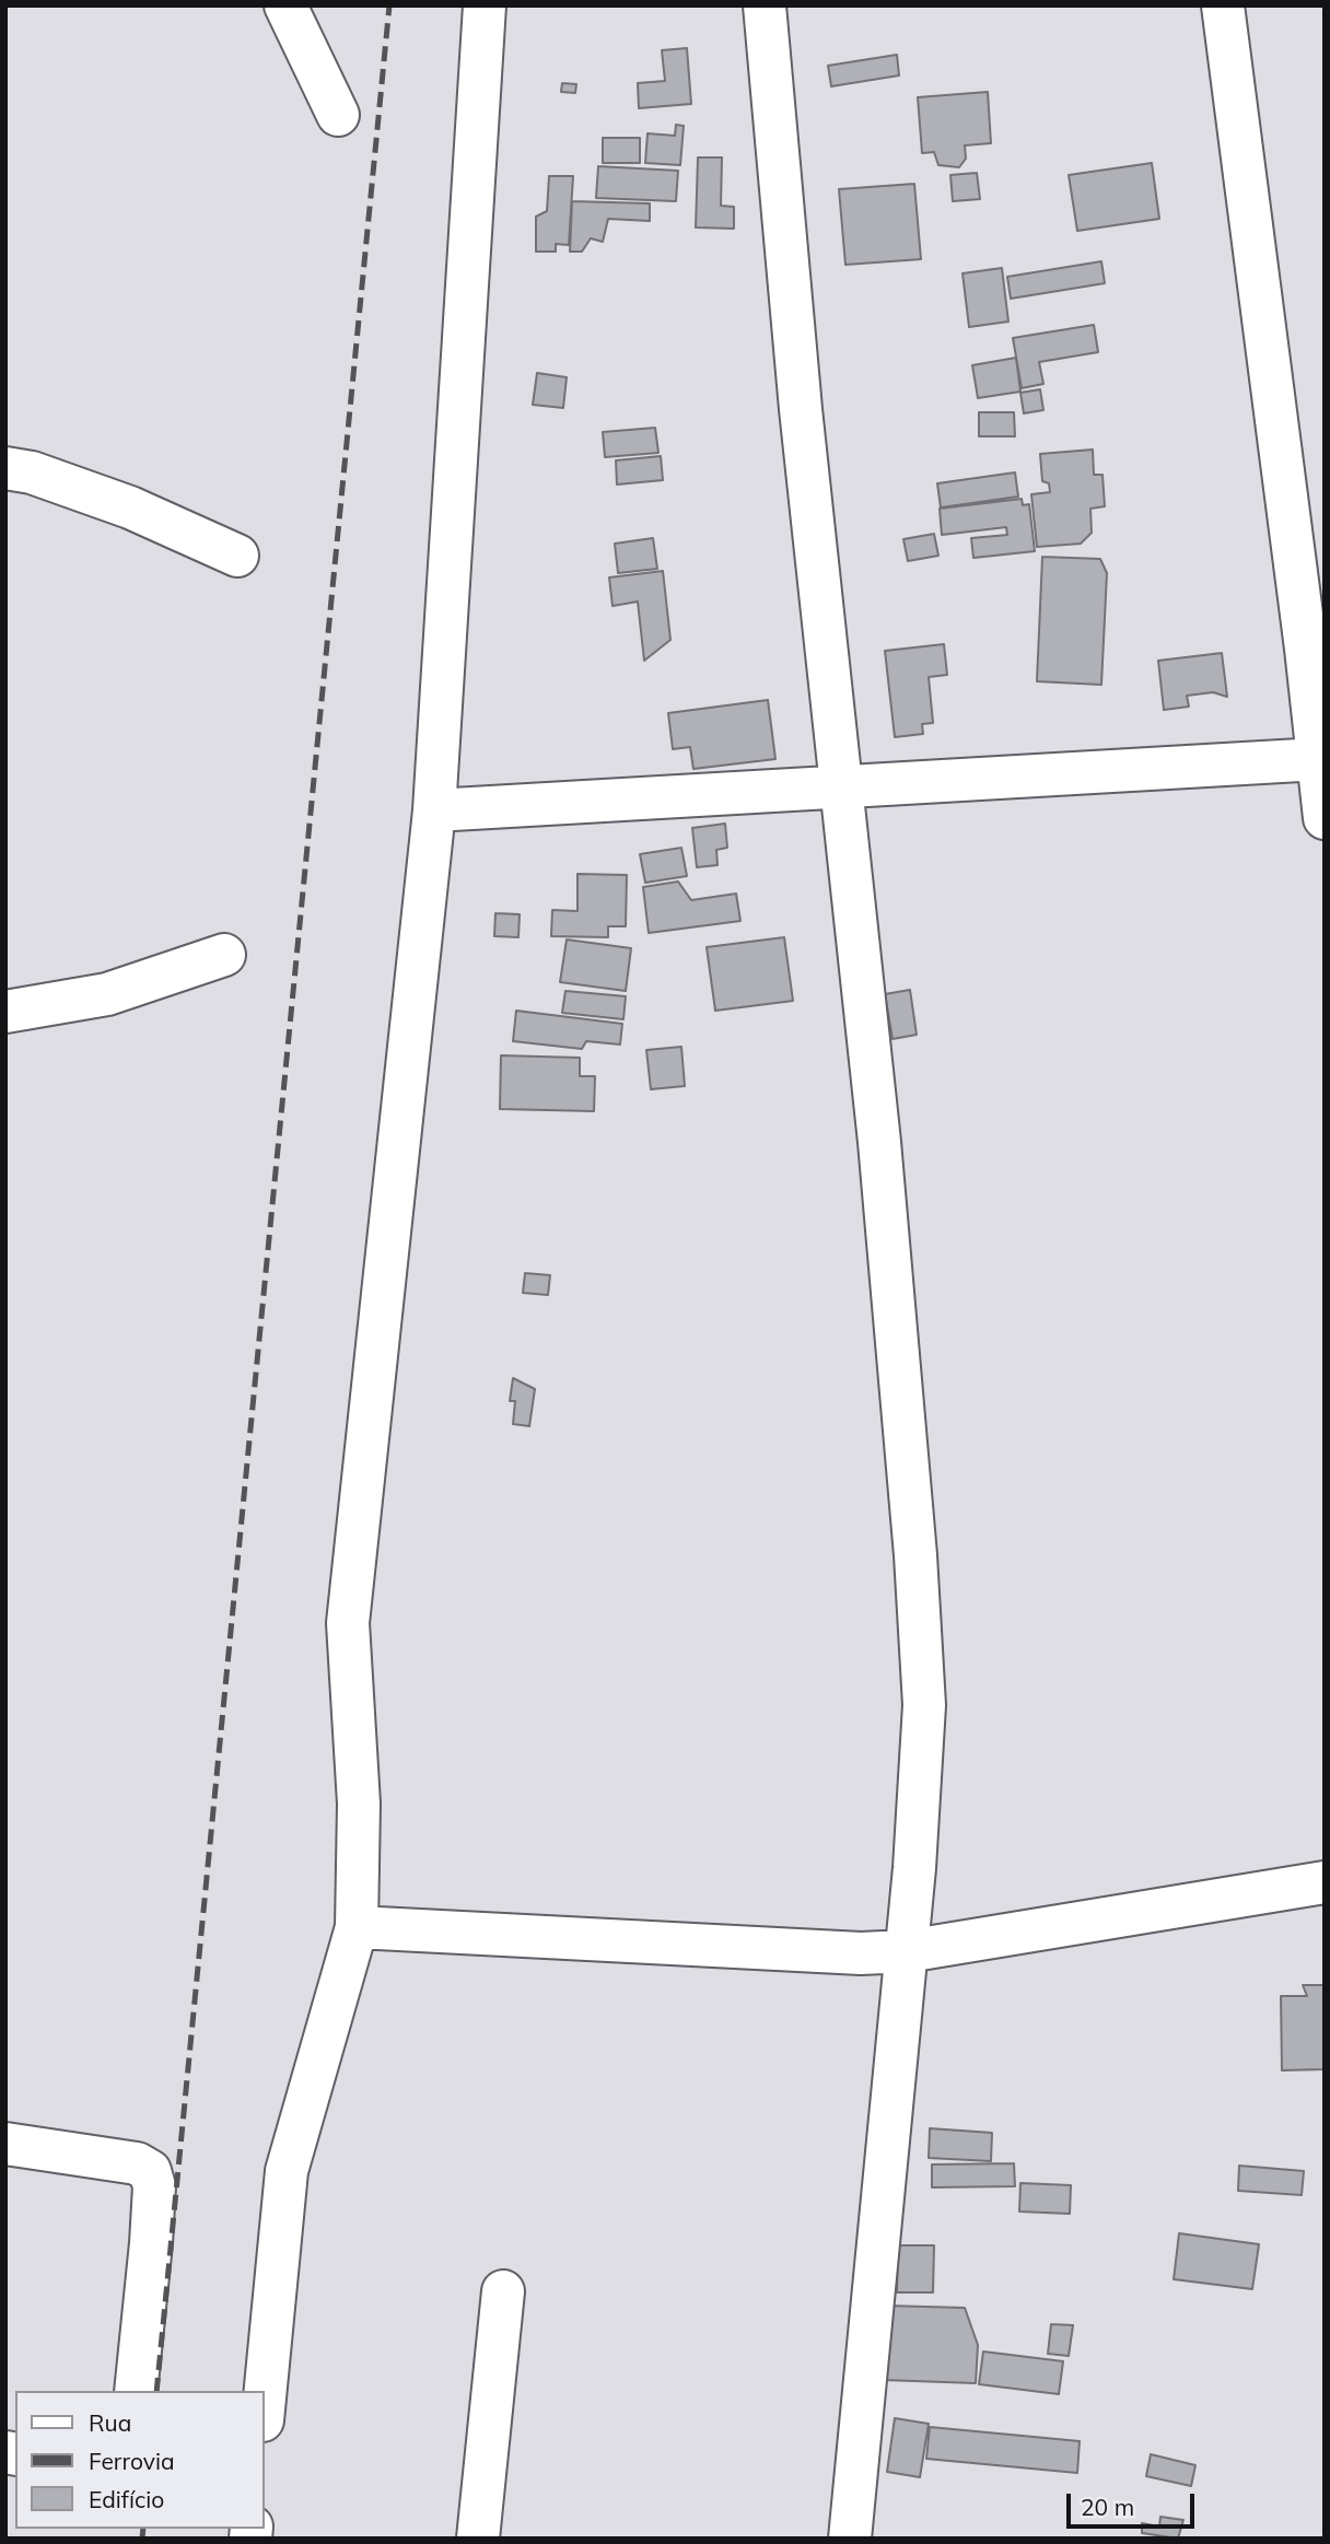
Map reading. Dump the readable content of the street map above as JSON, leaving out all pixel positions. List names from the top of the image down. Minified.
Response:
{"legend":["Rua","Ferrovia","Edifício"],"scale_bar":"20 m"}
